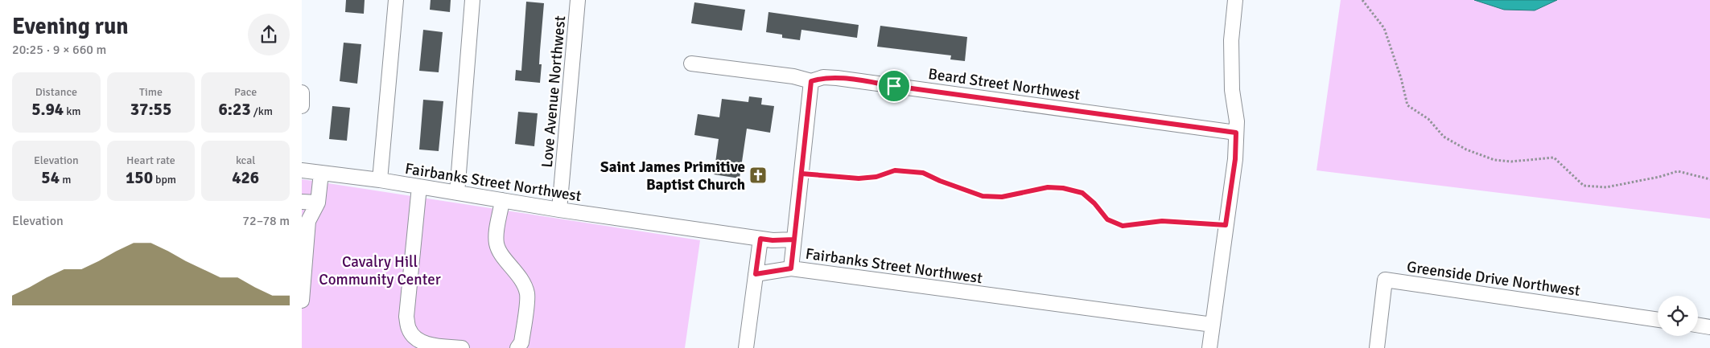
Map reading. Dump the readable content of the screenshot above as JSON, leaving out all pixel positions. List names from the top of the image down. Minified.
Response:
{"streets":{"street":["Beard Street Northwest","Love Avenue Northwest","Fairbanks Street Northwest","Greenside Drive Northwest"]},"crossings":[["Love Avenue Northwest","Fairbanks Street Northwest"]],"parks":["Cavalry Hill Community Center"],"places":{"church":["Saint James Primitive Baptist Church"]},"page":{"heading":["Evening run","20:25 · 9 × 660 m"],"stats":[["Distance","5.94 km"],["Time","37:55"],["Pace","6:23 /km"],["Elevation","54 m"],["Heart rate","150 bpm"],["kcal","426"]],"chart":["Elevation","72–78 m"]}}
